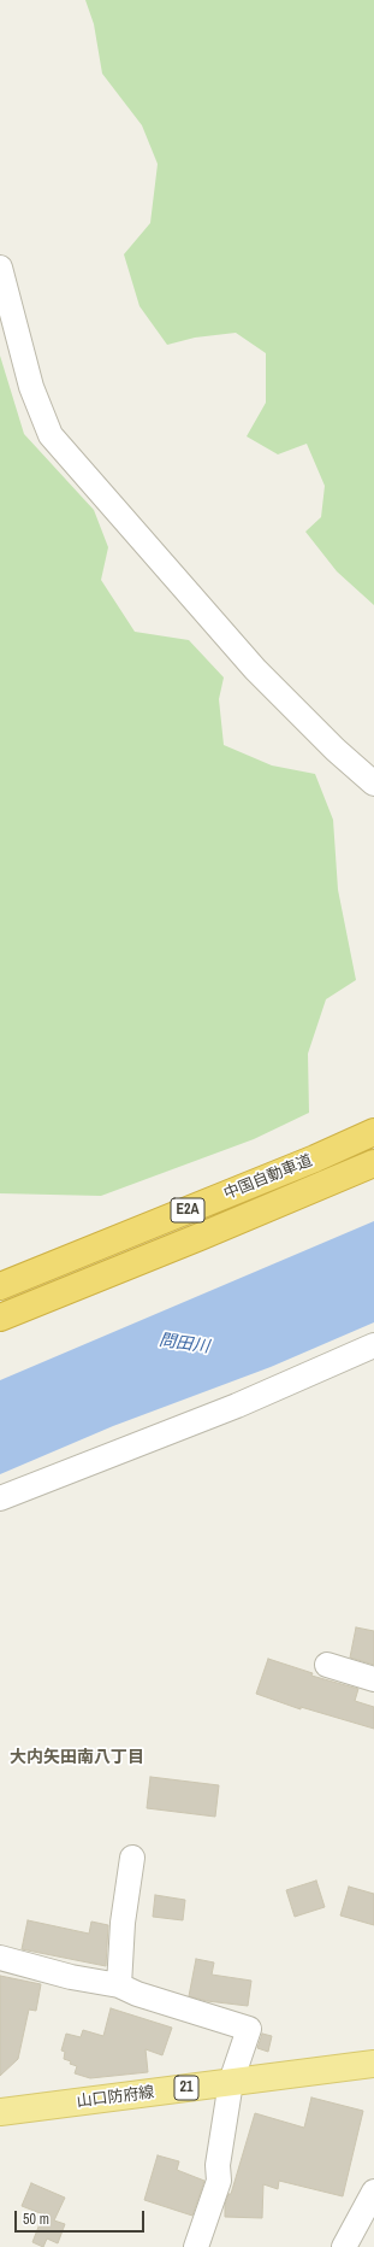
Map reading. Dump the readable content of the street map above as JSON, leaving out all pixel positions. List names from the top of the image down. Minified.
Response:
{"streets":{"highway":["中国自動車道","E2A"],"main road":["21","山口防府線"]},"districts":["大内矢田南八丁目"],"water":["問田川"],"scale_bar":"50 m"}
